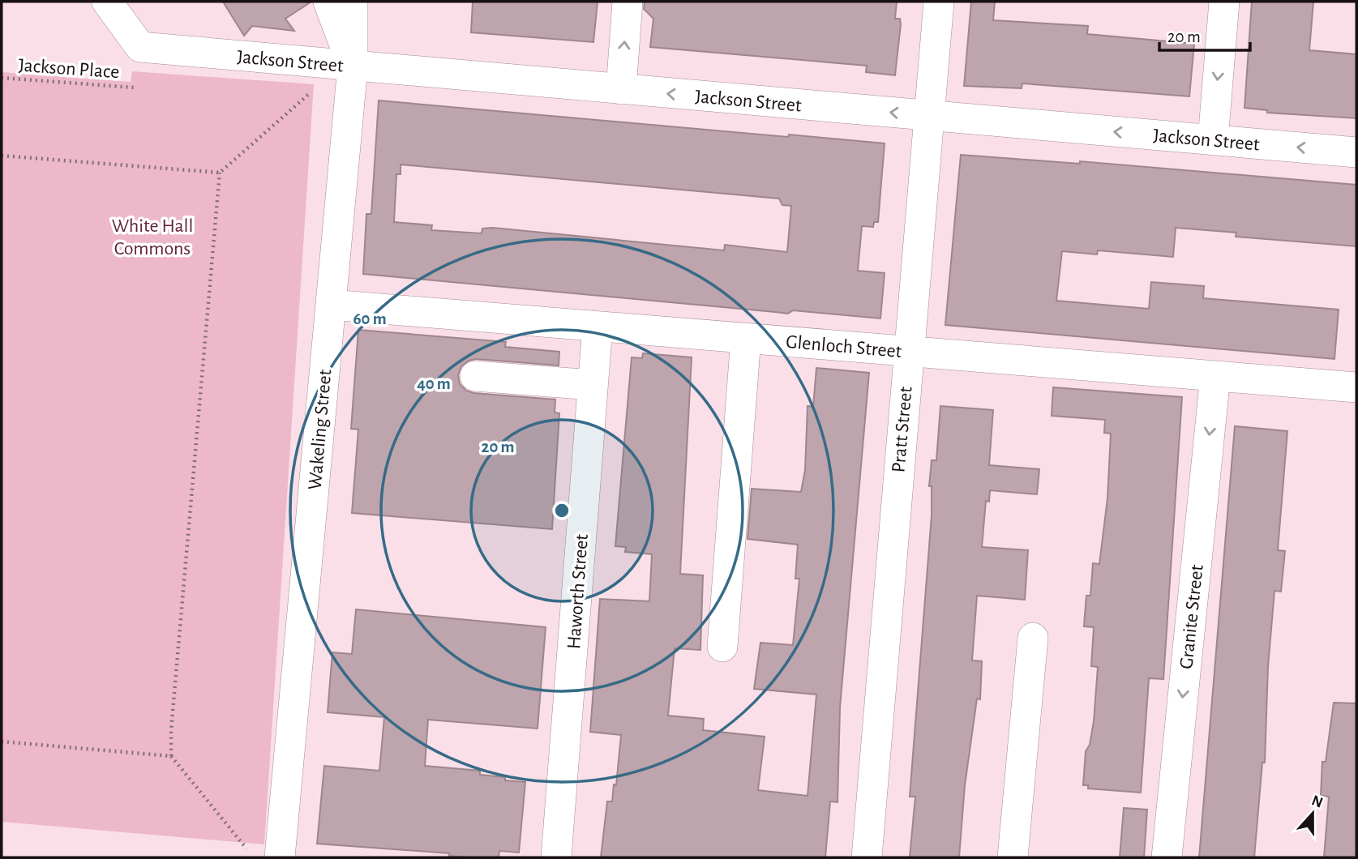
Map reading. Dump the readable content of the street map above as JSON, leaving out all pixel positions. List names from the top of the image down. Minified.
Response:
{"streets":{"street":["Jackson Street","Glenloch Street","Wakeling Street","Pratt Street","Haworth Street","Granite Street"],"path":["Jackson Place"]},"crossings":[["Jackson Street","Wakeling Street"],["Jackson Street","Pratt Street"],["Glenloch Street","Wakeling Street"],["Glenloch Street","Pratt Street"],["Glenloch Street","Haworth Street"],["Glenloch Street","Granite Street"]],"one_way":["Jackson Street"],"parks":["White Hall Commons"],"scale_bar":"20 m","north":"top","rings":["60 m","40 m","20 m"]}
